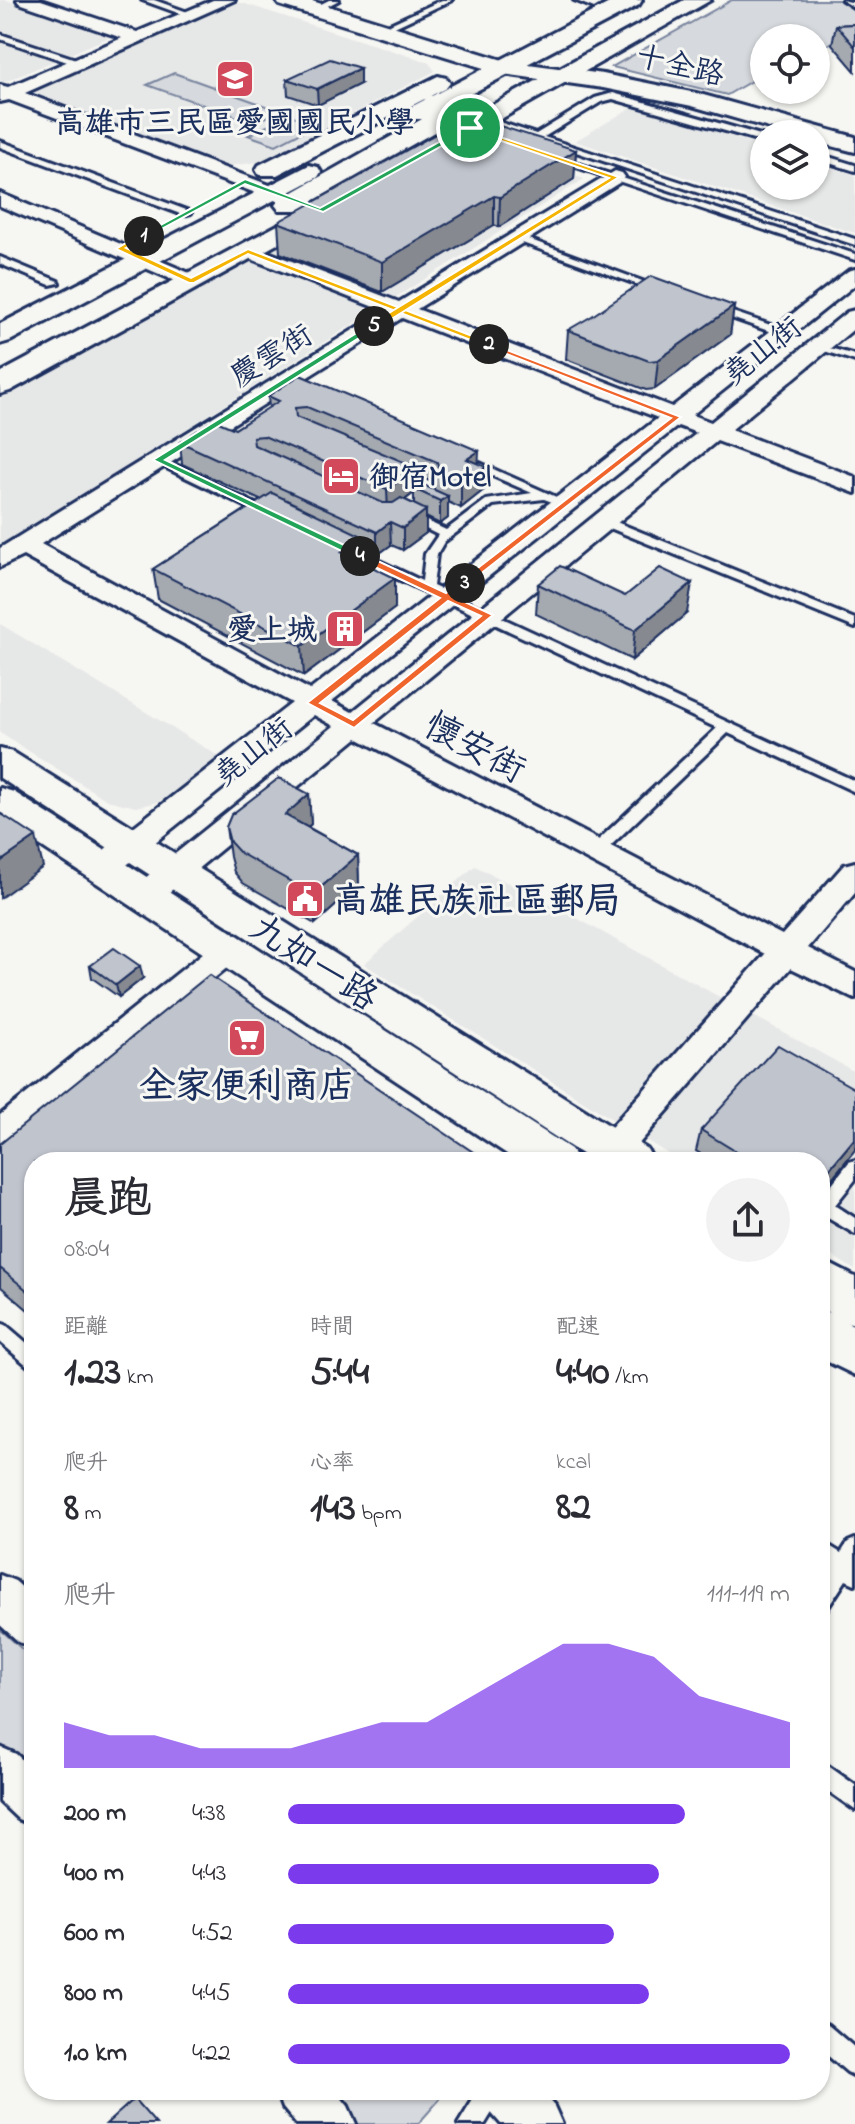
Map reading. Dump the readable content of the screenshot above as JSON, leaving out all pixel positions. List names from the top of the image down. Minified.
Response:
{"streets":{"main road":["十全路","九如一路"],"street":["堯山街","慶雲街","懷安街"]},"crossings":[["堯山街","懷安街"],["堯山街","九如一路"],["慶雲街","懷安街"]],"places":{"school or university":["高雄市三民區愛國國民小學"],"hotel":["御宿Motel"],"building":["愛上城"],"public building":["高雄民族社區郵局"],"supermarket":["全家便利商店"]},"page":{"pins":["1","5","2","4","3"],"heading":["晨跑","08:04"],"stats":[["距離","1.23 km"],["時間","5:44"],["配速","4:40 /km"],["爬升","8 m"],["心率","143 bpm"],["kcal","82"]],"chart":["爬升","111–119 m"],"list":[{"name":"200 m","note":"4:38"},{"name":"400 m","note":"4:43"},{"name":"600 m","note":"4:52"},{"name":"800 m","note":"4:45"},{"name":"1.0 km","note":"4:22"}]}}
